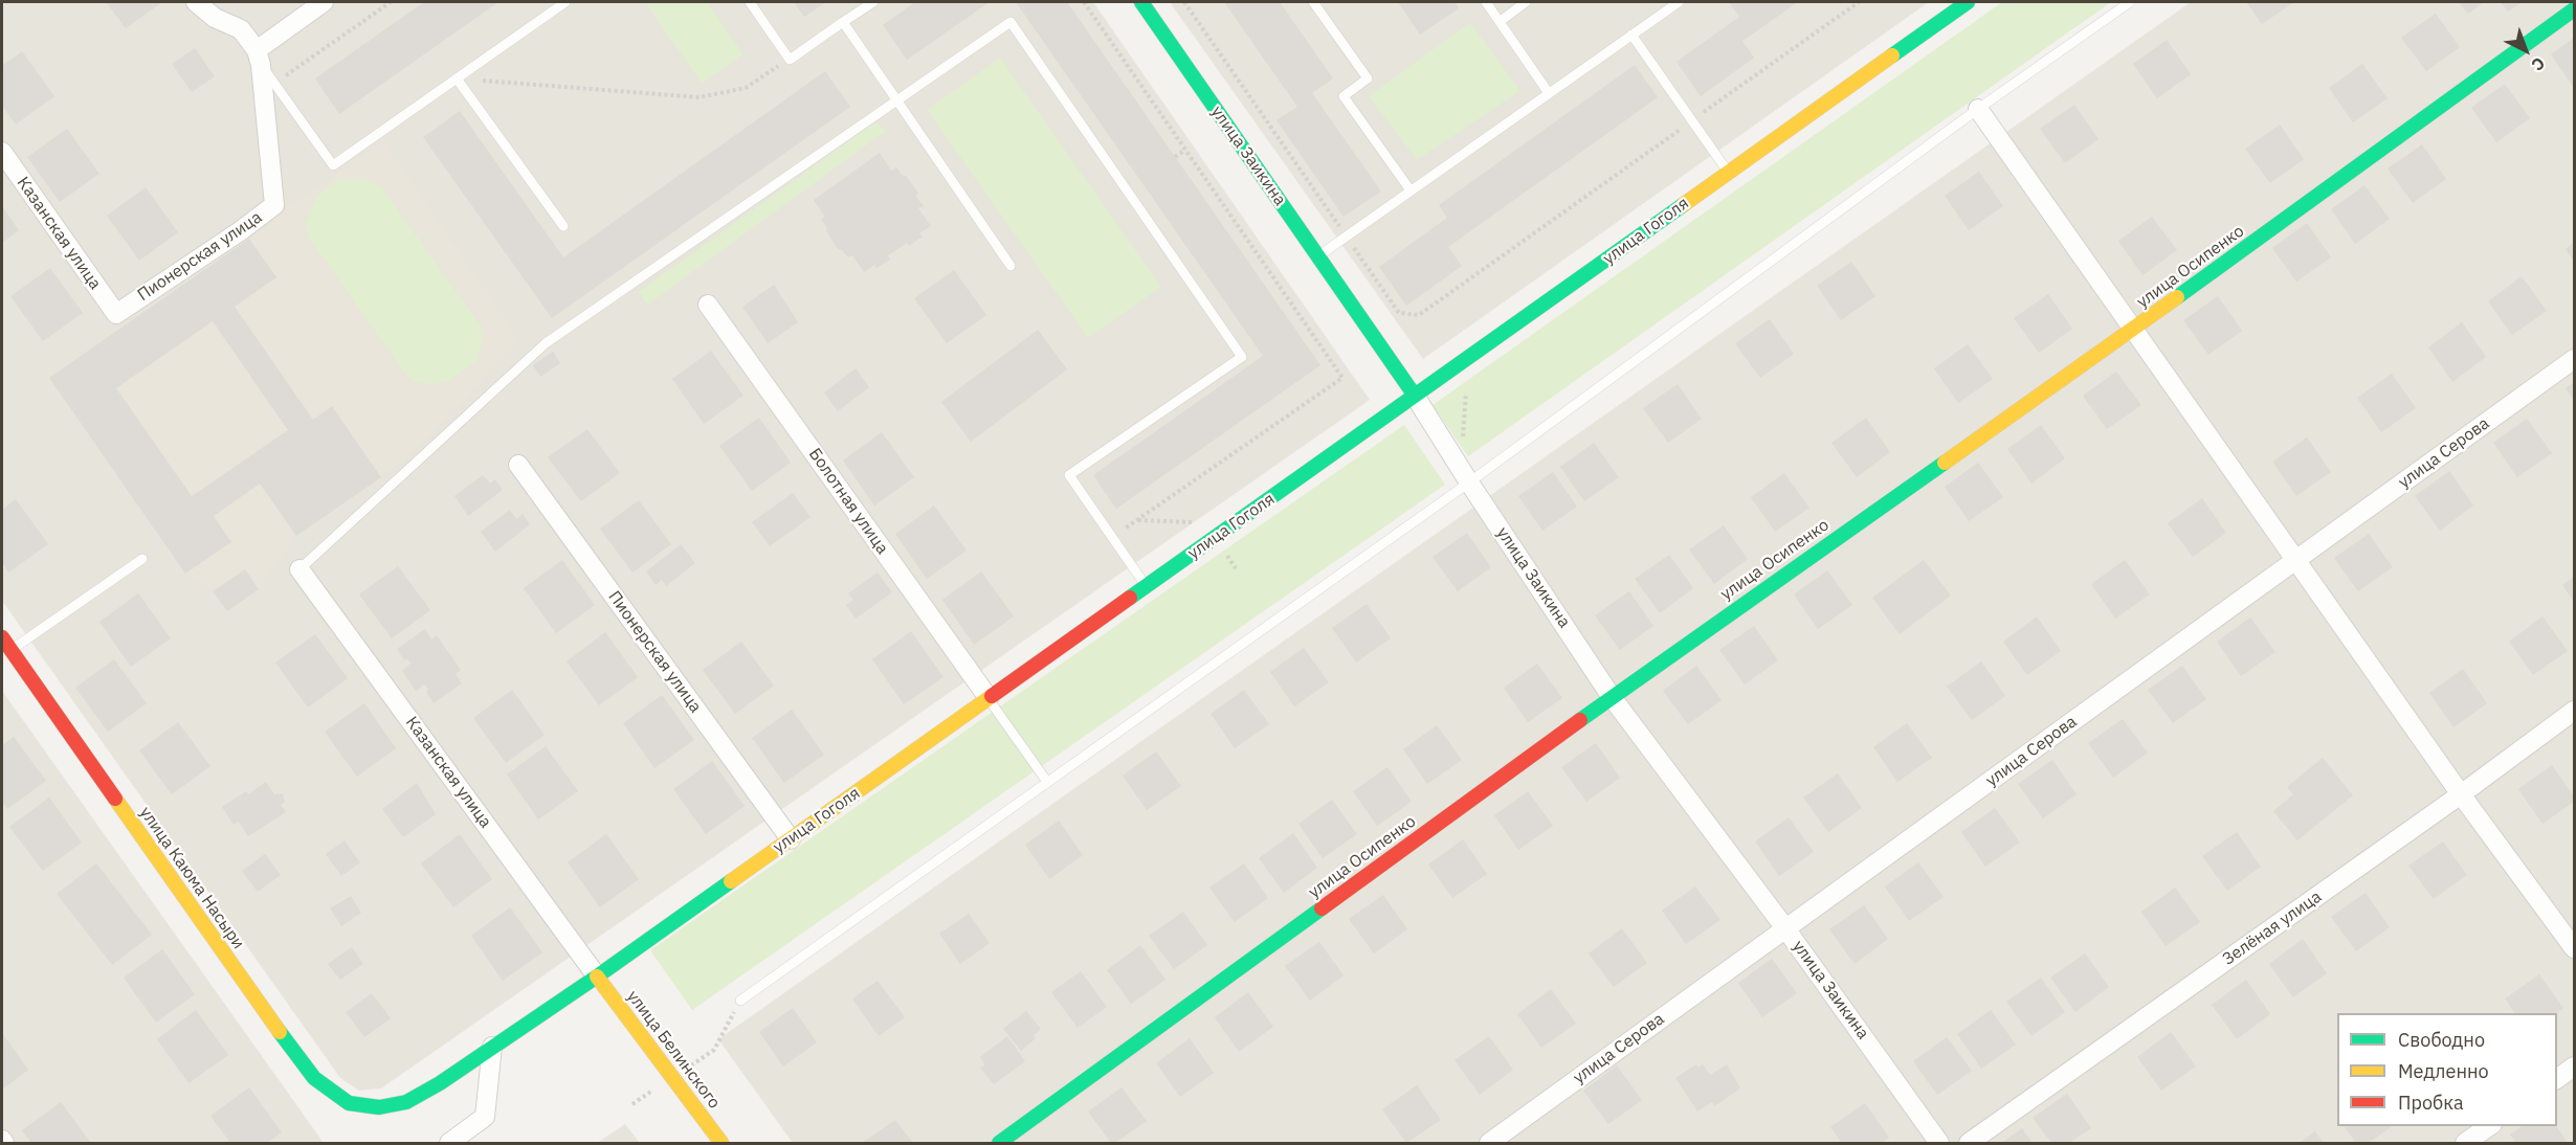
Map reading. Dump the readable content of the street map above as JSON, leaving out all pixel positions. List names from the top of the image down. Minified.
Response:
{"streets":{"street":["улица Заикина","улица Гоголя","Казанская улица","Пионерская улица","улица Осипенко","улица Серова","Болотная улица","улица Каюма Насыри","Зелёная улица","улица Белинского"]},"crossings":[["улица Заикина","улица Гоголя"],["улица Заикина","улица Осипенко"],["улица Заикина","улица Серова"],["улица Гоголя","Казанская улица"],["улица Гоголя","Пионерская улица"],["улица Гоголя","Болотная улица"],["улица Гоголя","улица Каюма Насыри"],["улица Гоголя","улица Белинского"],["Казанская улица","Пионерская улица"],["Казанская улица","улица Белинского"]],"legend":["Свободно","Медленно","Пробка"],"north":"bottom right"}
